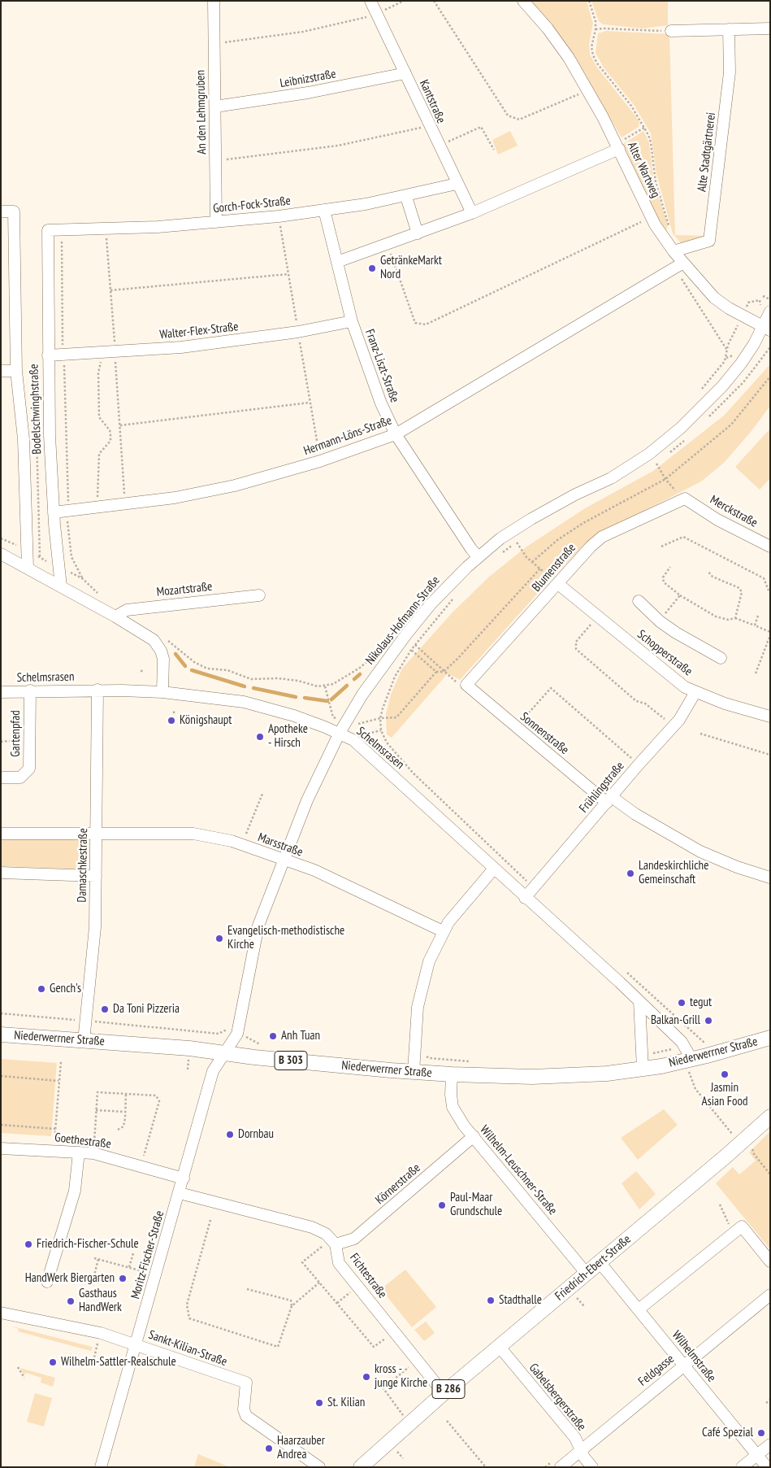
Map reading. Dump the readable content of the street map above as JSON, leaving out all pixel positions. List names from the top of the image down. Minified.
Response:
{"streets":{"main road":["Niederwerrner Straße","B 303","Friedrich-Ebert-Straße","B 286"],"street":["Leibnizstraße","Kantstraße","An den Lehmgruben","Alte Stadtgärtnerei","Alter Wartweg","Gorch-Fock-Straße","Walter-Flex-Straße","Franz-Liszt-Straße","Bodelschwinghstraße","Hermann-Löns-Straße","Merckstraße","Blumenstraße","Mozartstraße","Nikolaus-Hofmann-Straße","Schopperstraße","Schelmsrasen","Gartenpfad","Sonnenstraße","Frühlingstraße","Marsstraße","Damaschkestraße","Goethestraße","Wilhelm-Leuschner-Straße","Körnerstraße","Moritz-Fischer-Straße","Fichtestraße","Sankt-Kilian-Straße","Wilhelmstraße","Feldgasse","Gabelsbergerstraße"]},"crossings":[["Leibnizstraße","Kantstraße"],["Leibnizstraße","An den Lehmgruben"],["Kantstraße","Gorch-Fock-Straße"],["An den Lehmgruben","Gorch-Fock-Straße"],["Alte Stadtgärtnerei","Alter Wartweg"],["Alter Wartweg","Hermann-Löns-Straße"],["Alter Wartweg","Nikolaus-Hofmann-Straße"],["Gorch-Fock-Straße","Franz-Liszt-Straße"],["Gorch-Fock-Straße","Bodelschwinghstraße"],["Walter-Flex-Straße","Franz-Liszt-Straße"],["Walter-Flex-Straße","Bodelschwinghstraße"],["Franz-Liszt-Straße","Hermann-Löns-Straße"],["Franz-Liszt-Straße","Nikolaus-Hofmann-Straße"],["Bodelschwinghstraße","Hermann-Löns-Straße"],["Merckstraße","Blumenstraße"],["Blumenstraße","Schopperstraße"],["Blumenstraße","Sonnenstraße"],["Nikolaus-Hofmann-Straße","Schelmsrasen"],["Nikolaus-Hofmann-Straße","Marsstraße"],["Nikolaus-Hofmann-Straße","Niederwerrner Straße"],["Nikolaus-Hofmann-Straße","Moritz-Fischer-Straße"],["Schopperstraße","Frühlingstraße"],["Schelmsrasen","Gartenpfad"],["Schelmsrasen","Frühlingstraße"],["Schelmsrasen","Damaschkestraße"],["Schelmsrasen","Niederwerrner Straße"],["Sonnenstraße","Frühlingstraße"],["Marsstraße","Damaschkestraße"],["Damaschkestraße","Niederwerrner Straße"],["Niederwerrner Straße","Wilhelm-Leuschner-Straße"],["Niederwerrner Straße","Moritz-Fischer-Straße"],["Goethestraße","Moritz-Fischer-Straße"],["Wilhelm-Leuschner-Straße","Körnerstraße"],["Wilhelm-Leuschner-Straße","Friedrich-Ebert-Straße"],["Körnerstraße","Fichtestraße"],["Moritz-Fischer-Straße","Sankt-Kilian-Straße"],["Friedrich-Ebert-Straße","Fichtestraße"],["Friedrich-Ebert-Straße","Wilhelmstraße"],["Friedrich-Ebert-Straße","Gabelsbergerstraße"],["Wilhelmstraße","Feldgasse"],["Feldgasse","Gabelsbergerstraße"]],"places":["GetränkeMarkt Nord","Königshaupt","Apotheke - Hirsch","Landeskirchliche Gemeinschaft","Evangelisch-methodistische Kirche","Gench's","tegut","Da Toni Pizzeria","Balkan-Grill","Anh Tuan","Jasmin Asian Food","Dornbau","Paul-Maar Grundschule","Friedrich-Fischer-Schule","HandWerk Biergarten","Stadthalle","Gasthaus HandWerk","Wilhelm-Sattler-Realschule","kross - junge Kirche","St. Kilian","Café Spezial","Haarzauber Andrea"]}
